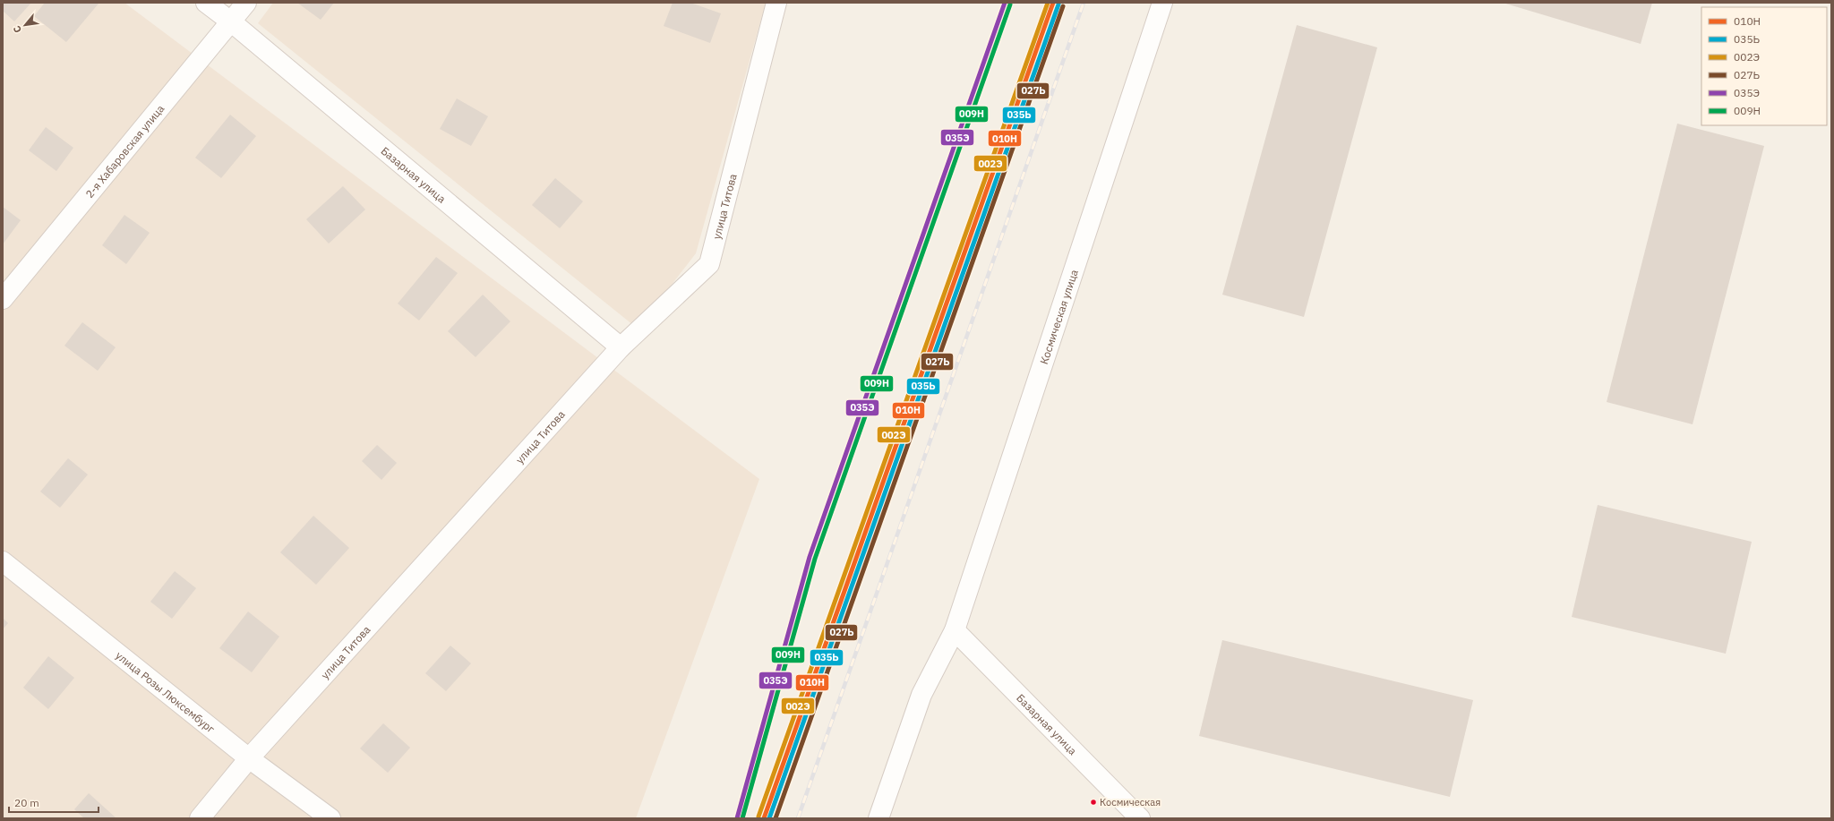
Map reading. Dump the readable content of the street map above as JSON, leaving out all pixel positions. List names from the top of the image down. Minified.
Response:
{"streets":{"street":["2-я Хабаровская улица","Базарная улица","улица Титова","Космическая улица","улица Розы Люксембург"]},"crossings":[["2-я Хабаровская улица","Базарная улица"],["Базарная улица","улица Титова"],["Базарная улица","Космическая улица"],["улица Титова","улица Розы Люксембург"]],"places":["Космическая"],"lines":["transit line 010Н","transit line 002Э","transit line 035Э","transit line 035Ь","transit line 009Н","transit line 027Ь"],"legend":["010Н","035Ь","002Э","027Ь","035Э","009Н"],"scale_bar":"20 m","north":"bottom left"}
